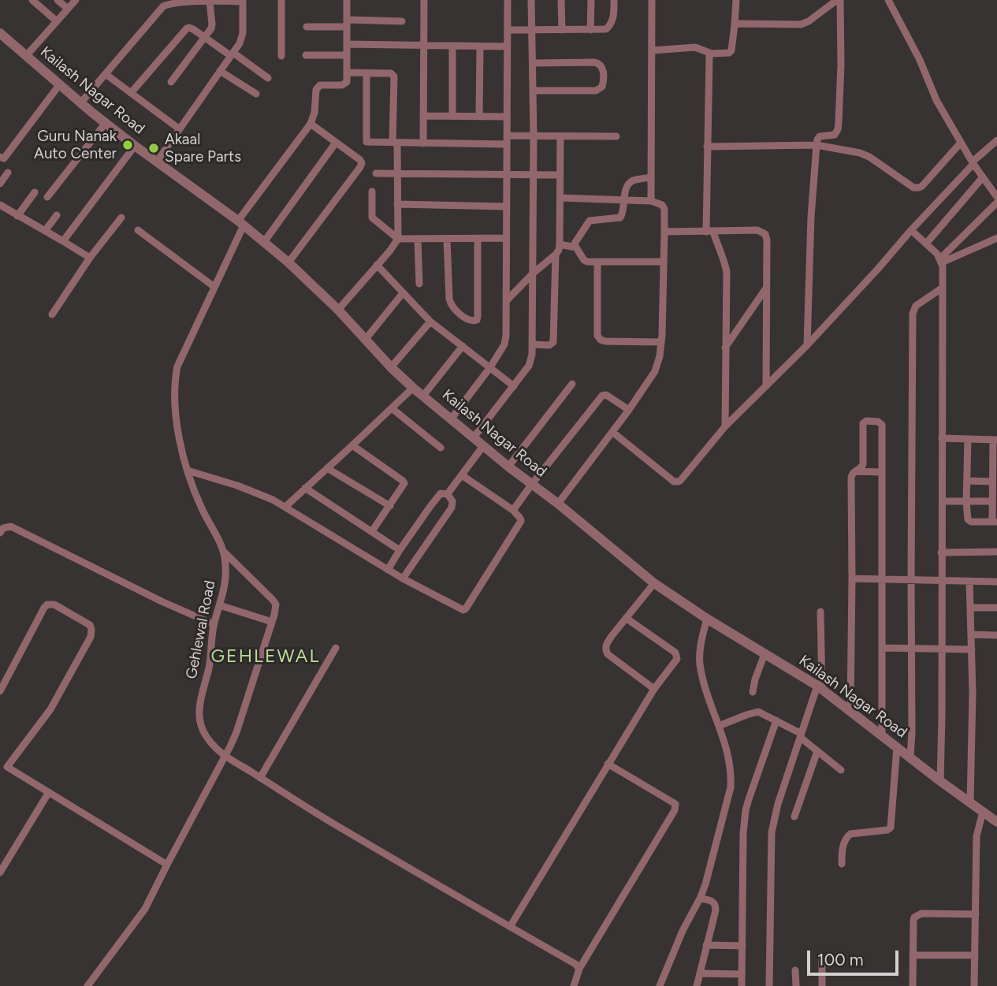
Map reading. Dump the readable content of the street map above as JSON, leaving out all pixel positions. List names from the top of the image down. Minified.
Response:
{"streets":{"street":["Kailash Nagar Road","Gehlewal Road"]},"crossings":[["Kailash Nagar Road","Gehlewal Road"]],"districts":["GEHLEWAL"],"places":["Guru Nanak Auto Center","Akaal Spare Parts"],"scale_bar":"100 m"}
